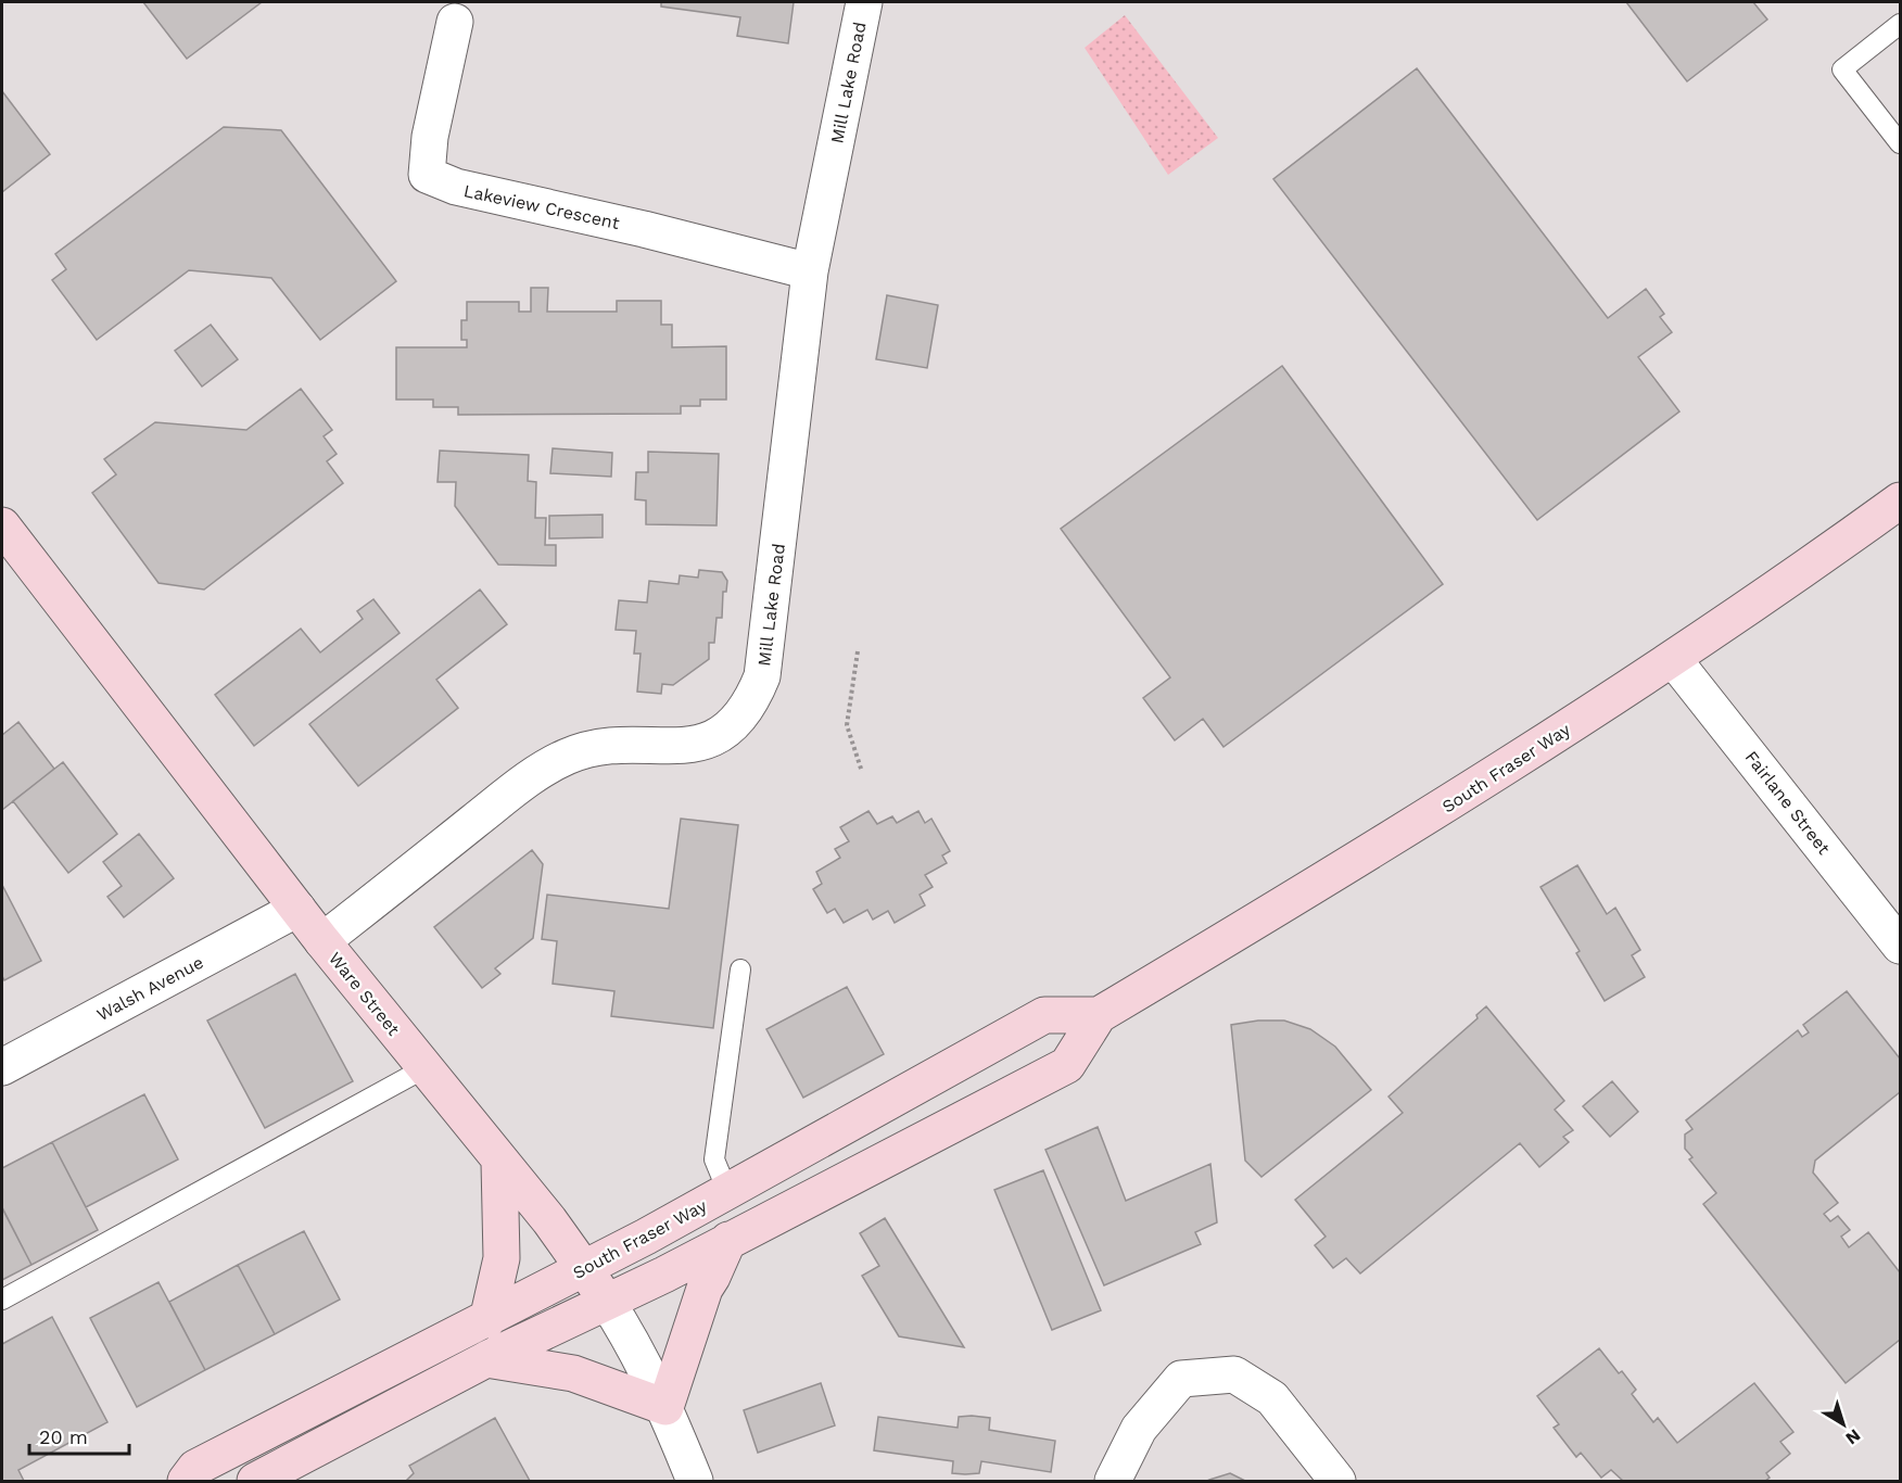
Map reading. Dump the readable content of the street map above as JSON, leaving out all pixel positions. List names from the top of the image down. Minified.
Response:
{"streets":{"main road":["South Fraser Way","Ware Street"],"street":["Mill Lake Road","Lakeview Crescent","Fairlane Street","Walsh Avenue"]},"crossings":[["Mill Lake Road","Lakeview Crescent"],["Mill Lake Road","Ware Street"],["South Fraser Way","Fairlane Street"],["South Fraser Way","Ware Street"],["Walsh Avenue","Ware Street"]],"scale_bar":"20 m","north":"bottom right"}
